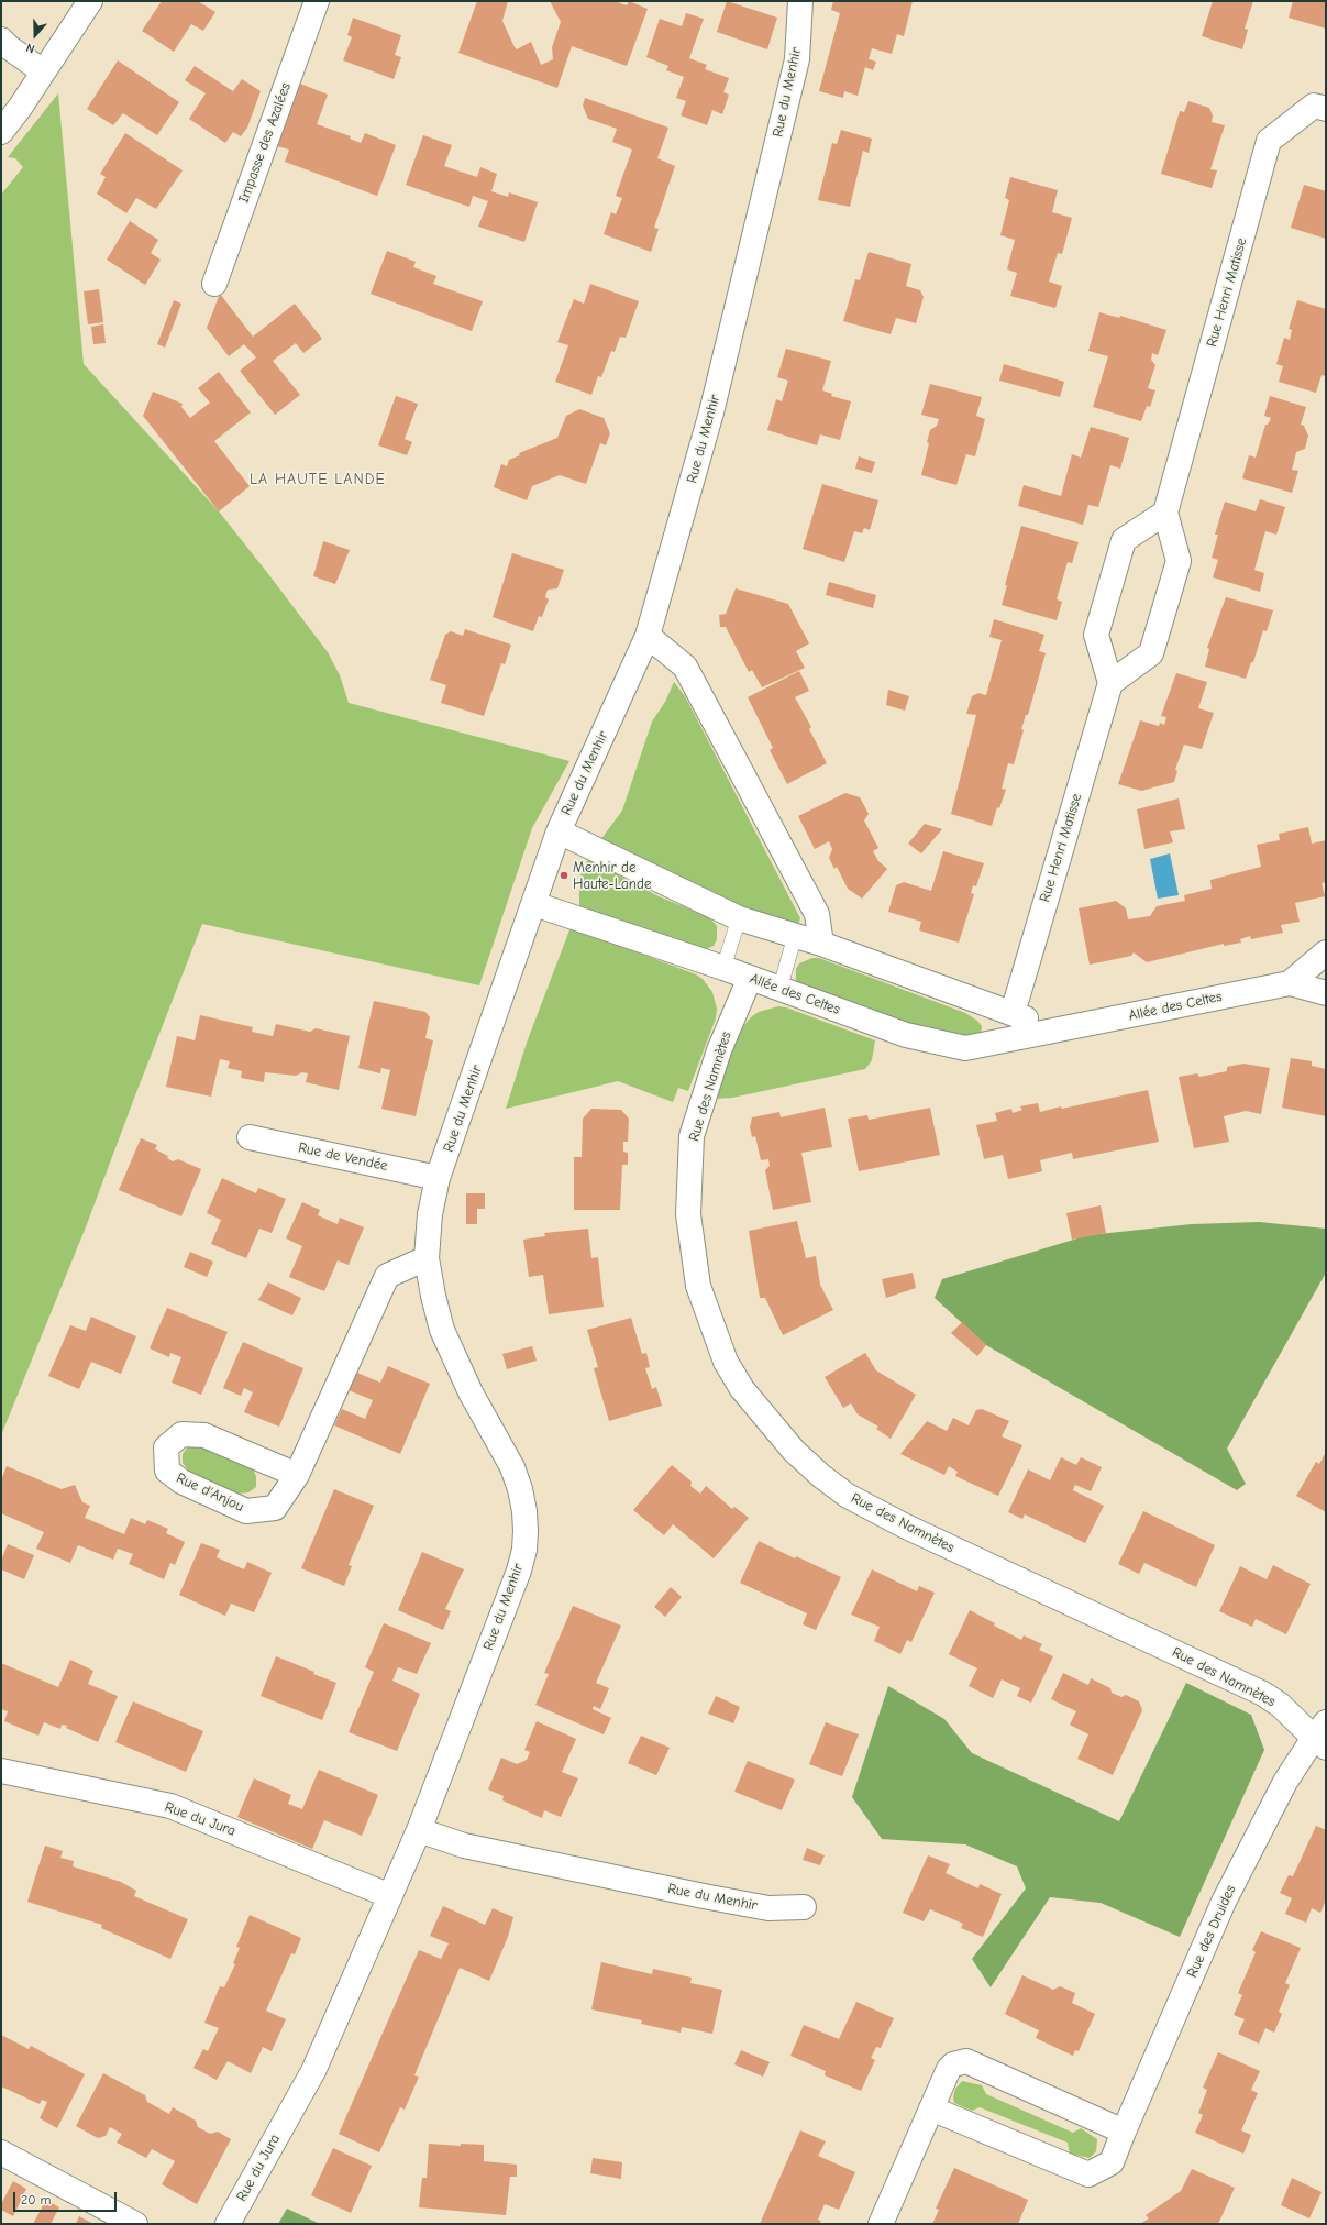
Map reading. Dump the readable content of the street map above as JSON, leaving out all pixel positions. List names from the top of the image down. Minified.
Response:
{"streets":{"street":["Rue du Menhir","Impasse des Azalées","Rue Henri Matisse","Allée des Celtes","Rue des Namnètes","Rue de Vendée","Rue d'Anjou","Rue du Jura","Rue des Druides"]},"crossings":[["Rue du Menhir","Allée des Celtes"],["Rue du Menhir","Rue de Vendée"],["Rue du Menhir","Rue d'Anjou"],["Rue du Menhir","Rue du Jura"],["Allée des Celtes","Rue des Namnètes"],["Rue des Namnètes","Rue des Druides"]],"districts":["LA HAUTE LANDE"],"places":["Menhir de Haute-Lande"],"scale_bar":"20 m","north":"bottom"}
